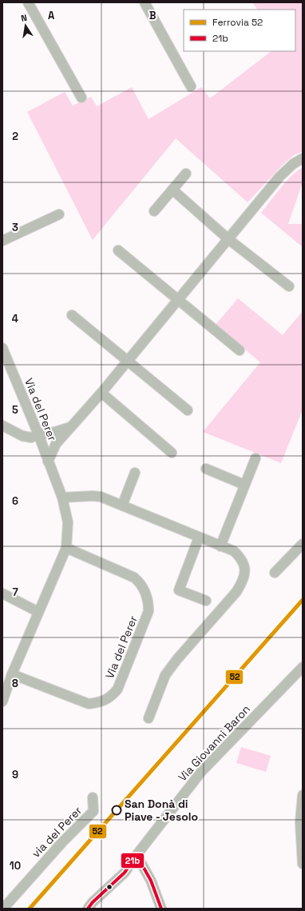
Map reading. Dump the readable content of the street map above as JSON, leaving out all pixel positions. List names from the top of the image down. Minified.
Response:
{"streets":{"street":["Via del Perer","Via Giovanni Baron","via del Perer"]},"places":["San Donà di Piave - Jesolo"],"lines":["rail line 52","transit line 21b"],"legend":["Ferrovia 52","21b"],"north":"top","grid":{"columns":["A","B"],"rows":["2","3","4","5","6","7","8","9","10"]}}
